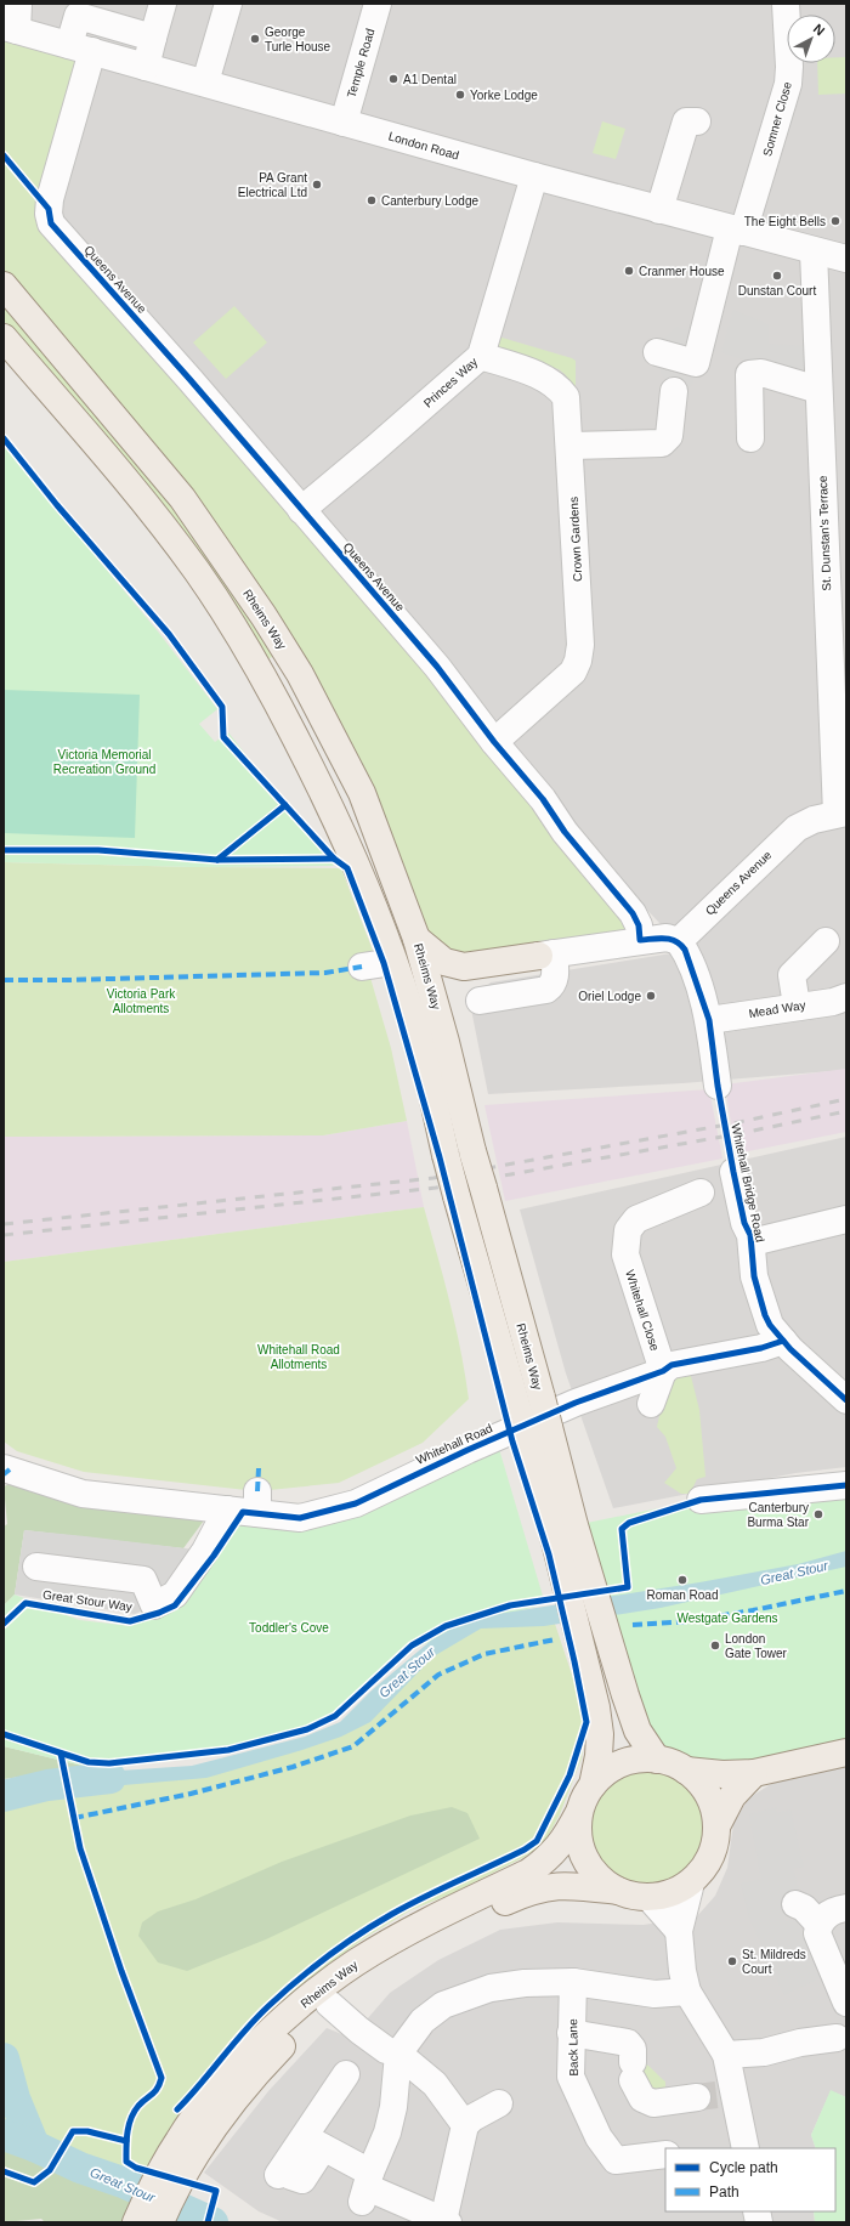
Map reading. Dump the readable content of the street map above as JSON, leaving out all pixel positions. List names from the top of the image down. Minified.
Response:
{"streets":{"main road":["Rheims Way"],"street":["Temple Road","Somner Close","London Road","Queens Avenue","Princes Way","St. Dunstan's Terrace","Crown Gardens","Mead Way","Whitehall Bridge Road","Whitehall Close","Whitehall Road","Back Lane"],"cycle path":["Great Stour Way"]},"crossings":[["Temple Road","London Road"],["Somner Close","London Road"],["London Road","Queens Avenue"],["London Road","Princes Way"],["London Road","St. Dunstan's Terrace"],["Queens Avenue","Princes Way"],["Queens Avenue","St. Dunstan's Terrace"],["Queens Avenue","Crown Gardens"],["Princes Way","Crown Gardens"],["Whitehall Bridge Road","Whitehall Road"],["Whitehall Close","Whitehall Road"]],"water":["Great Stour"],"parks":["Victoria Memorial Recreation Ground","Victoria Park Allotments","Whitehall Road Allotments","Westgate Gardens","Toddler's Cove"],"places":["George Turle House","A1 Dental","Yorke Lodge","PA Grant Electrical Ltd","Canterbury Lodge","The Eight Bells","Cranmer House","Dunstan Court","Oriel Lodge","Canterbury Burma Star","Roman Road","London Gate Tower","St. Mildreds Court"],"legend":["Cycle path","Path"],"north":"top right"}
